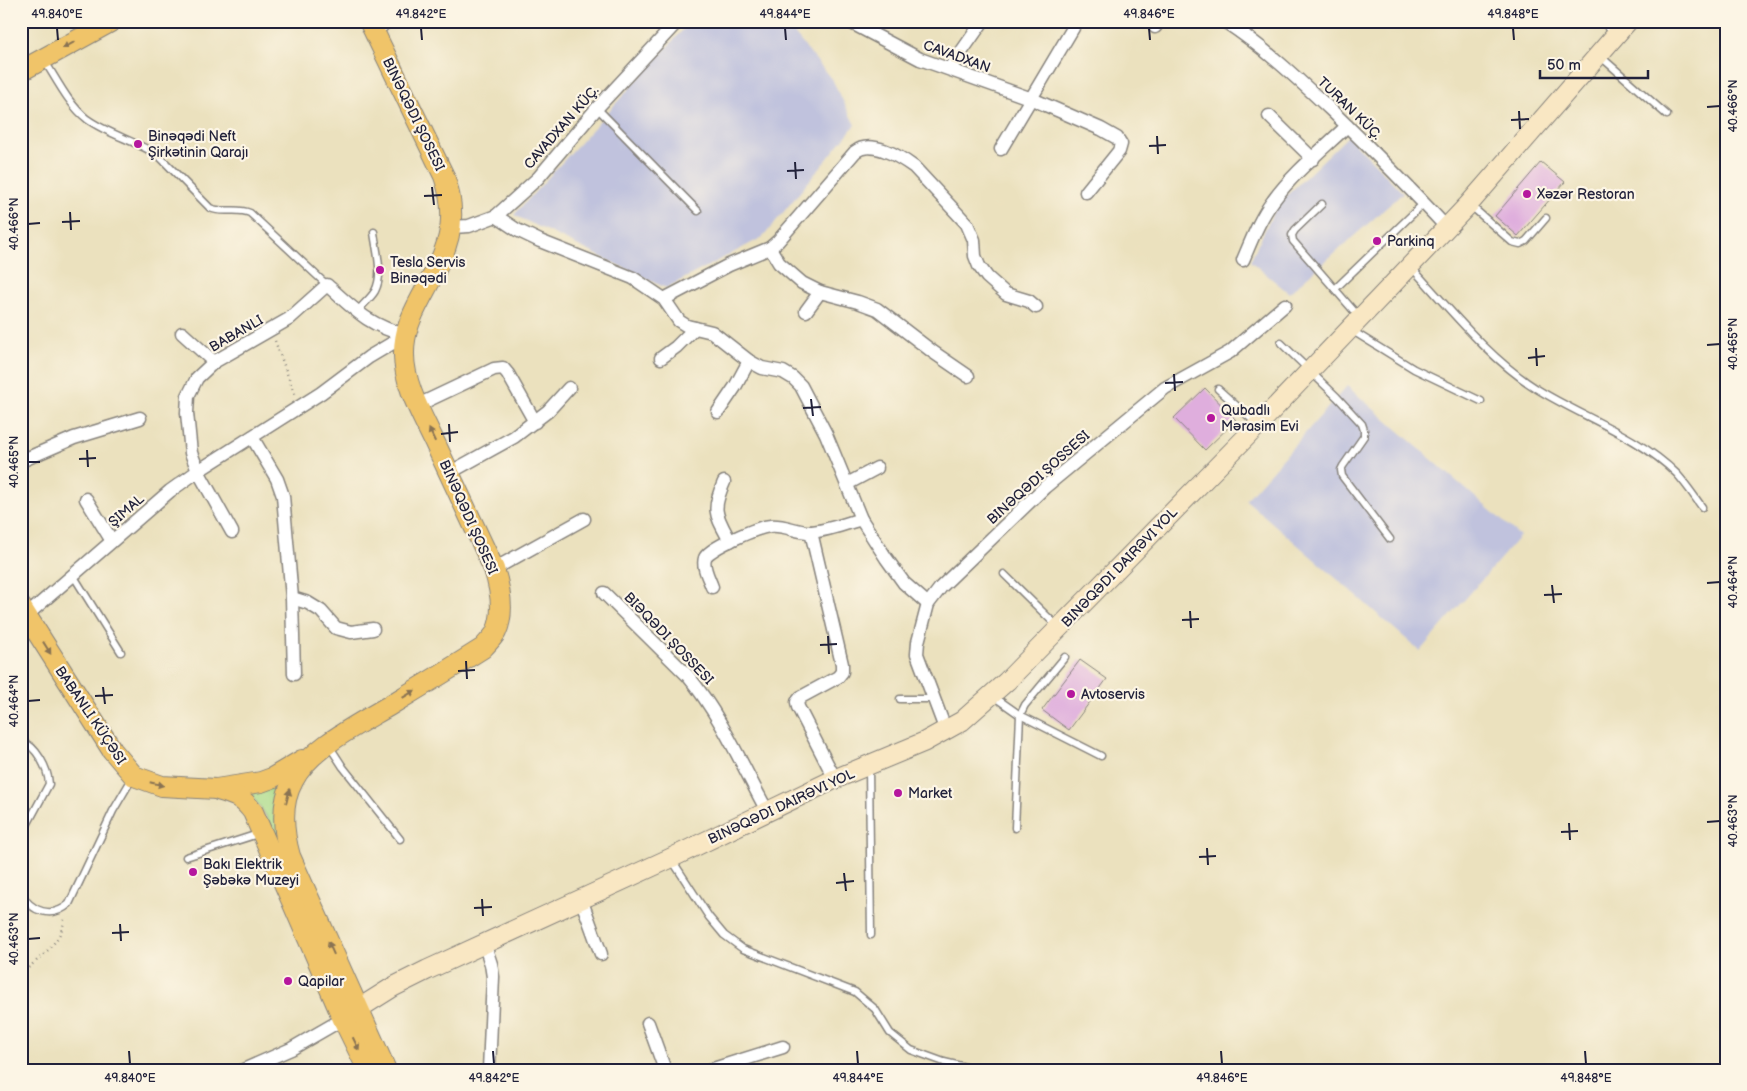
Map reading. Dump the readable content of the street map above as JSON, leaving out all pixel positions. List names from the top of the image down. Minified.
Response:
{"streets":{"main road":["BINƏQƏDI ŞOSESI","BINƏQƏDI DAIRƏVI YOL"],"street":["CAVADXAN","TURAN KÜÇ.","CAVADXAN KÜÇ.","BINƏQƏDI ŞOSSESI","ŞIMAL","BIƏQƏDI ŞOSSESI"]},"crossings":[["TURAN KÜÇ.","BINƏQƏDI DAIRƏVI YOL"],["BINƏQƏDI ŞOSESI","CAVADXAN KÜÇ."],["BINƏQƏDI ŞOSESI","ŞIMAL"],["BINƏQƏDI ŞOSESI","BINƏQƏDI DAIRƏVI YOL"],["BINƏQƏDI ŞOSSESI","BINƏQƏDI DAIRƏVI YOL"],["BINƏQƏDI DAIRƏVI YOL","BIƏQƏDI ŞOSSESI"]],"places":["Binəqədi Neft Şirkətinin Qarajı","Xəzər Restoran","Parkinq","Tesla Servis Binəqədi","Qubadlı Mərasim Evi","Avtoservis","Market","Bakı Elektrik Şəbəkə Muzeyi","Qapilar"],"scale_bar":"50 m","coordinates":["49.840°E","49.842°E","49.844°E","49.846°E","49.848°E","40.466°N","40.465°N","40.464°N","40.463°N"]}
